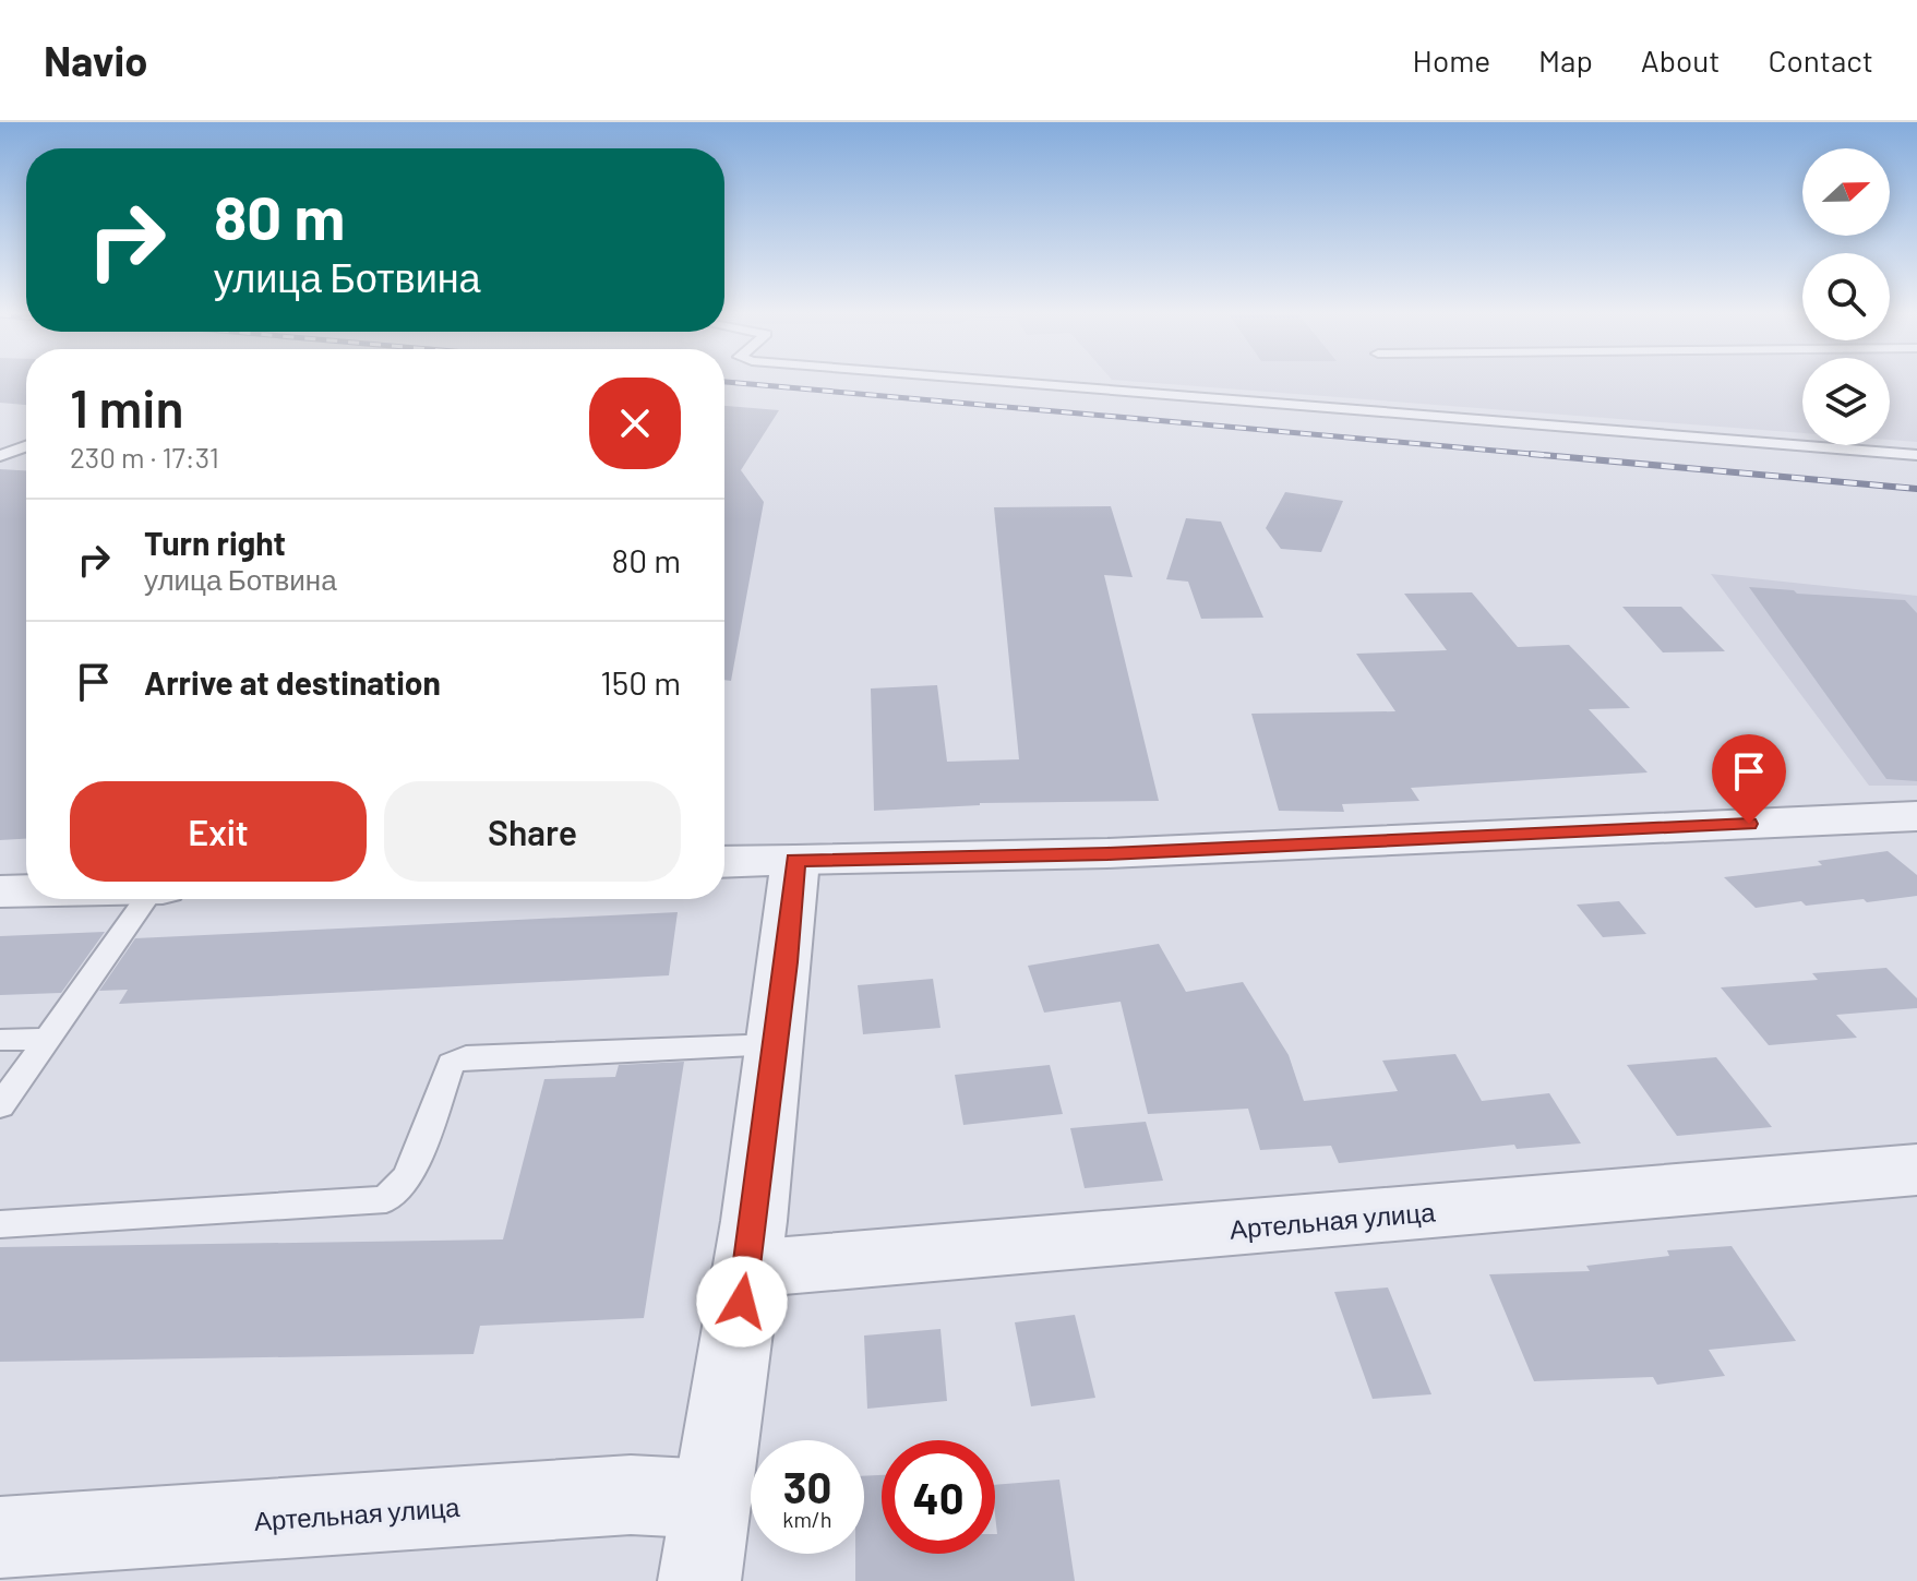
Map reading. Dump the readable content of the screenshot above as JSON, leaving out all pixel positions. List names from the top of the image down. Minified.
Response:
{"streets":{"street":["Артельная улица"]},"north":"right","page":{"header":"Navio","nav":["Home","Map","About","Contact"],"turn":["80 m","улица Ботвина"],"heading":["1 min","230 m · 17:31"],"list":[{"name":"Turn right","note":"улица Ботвина","value":"80 m"},{"name":"Arrive at destination","value":"150 m"}],"buttons":["Exit","Share"],"speed":"30 km/h","limit":"40"}}
